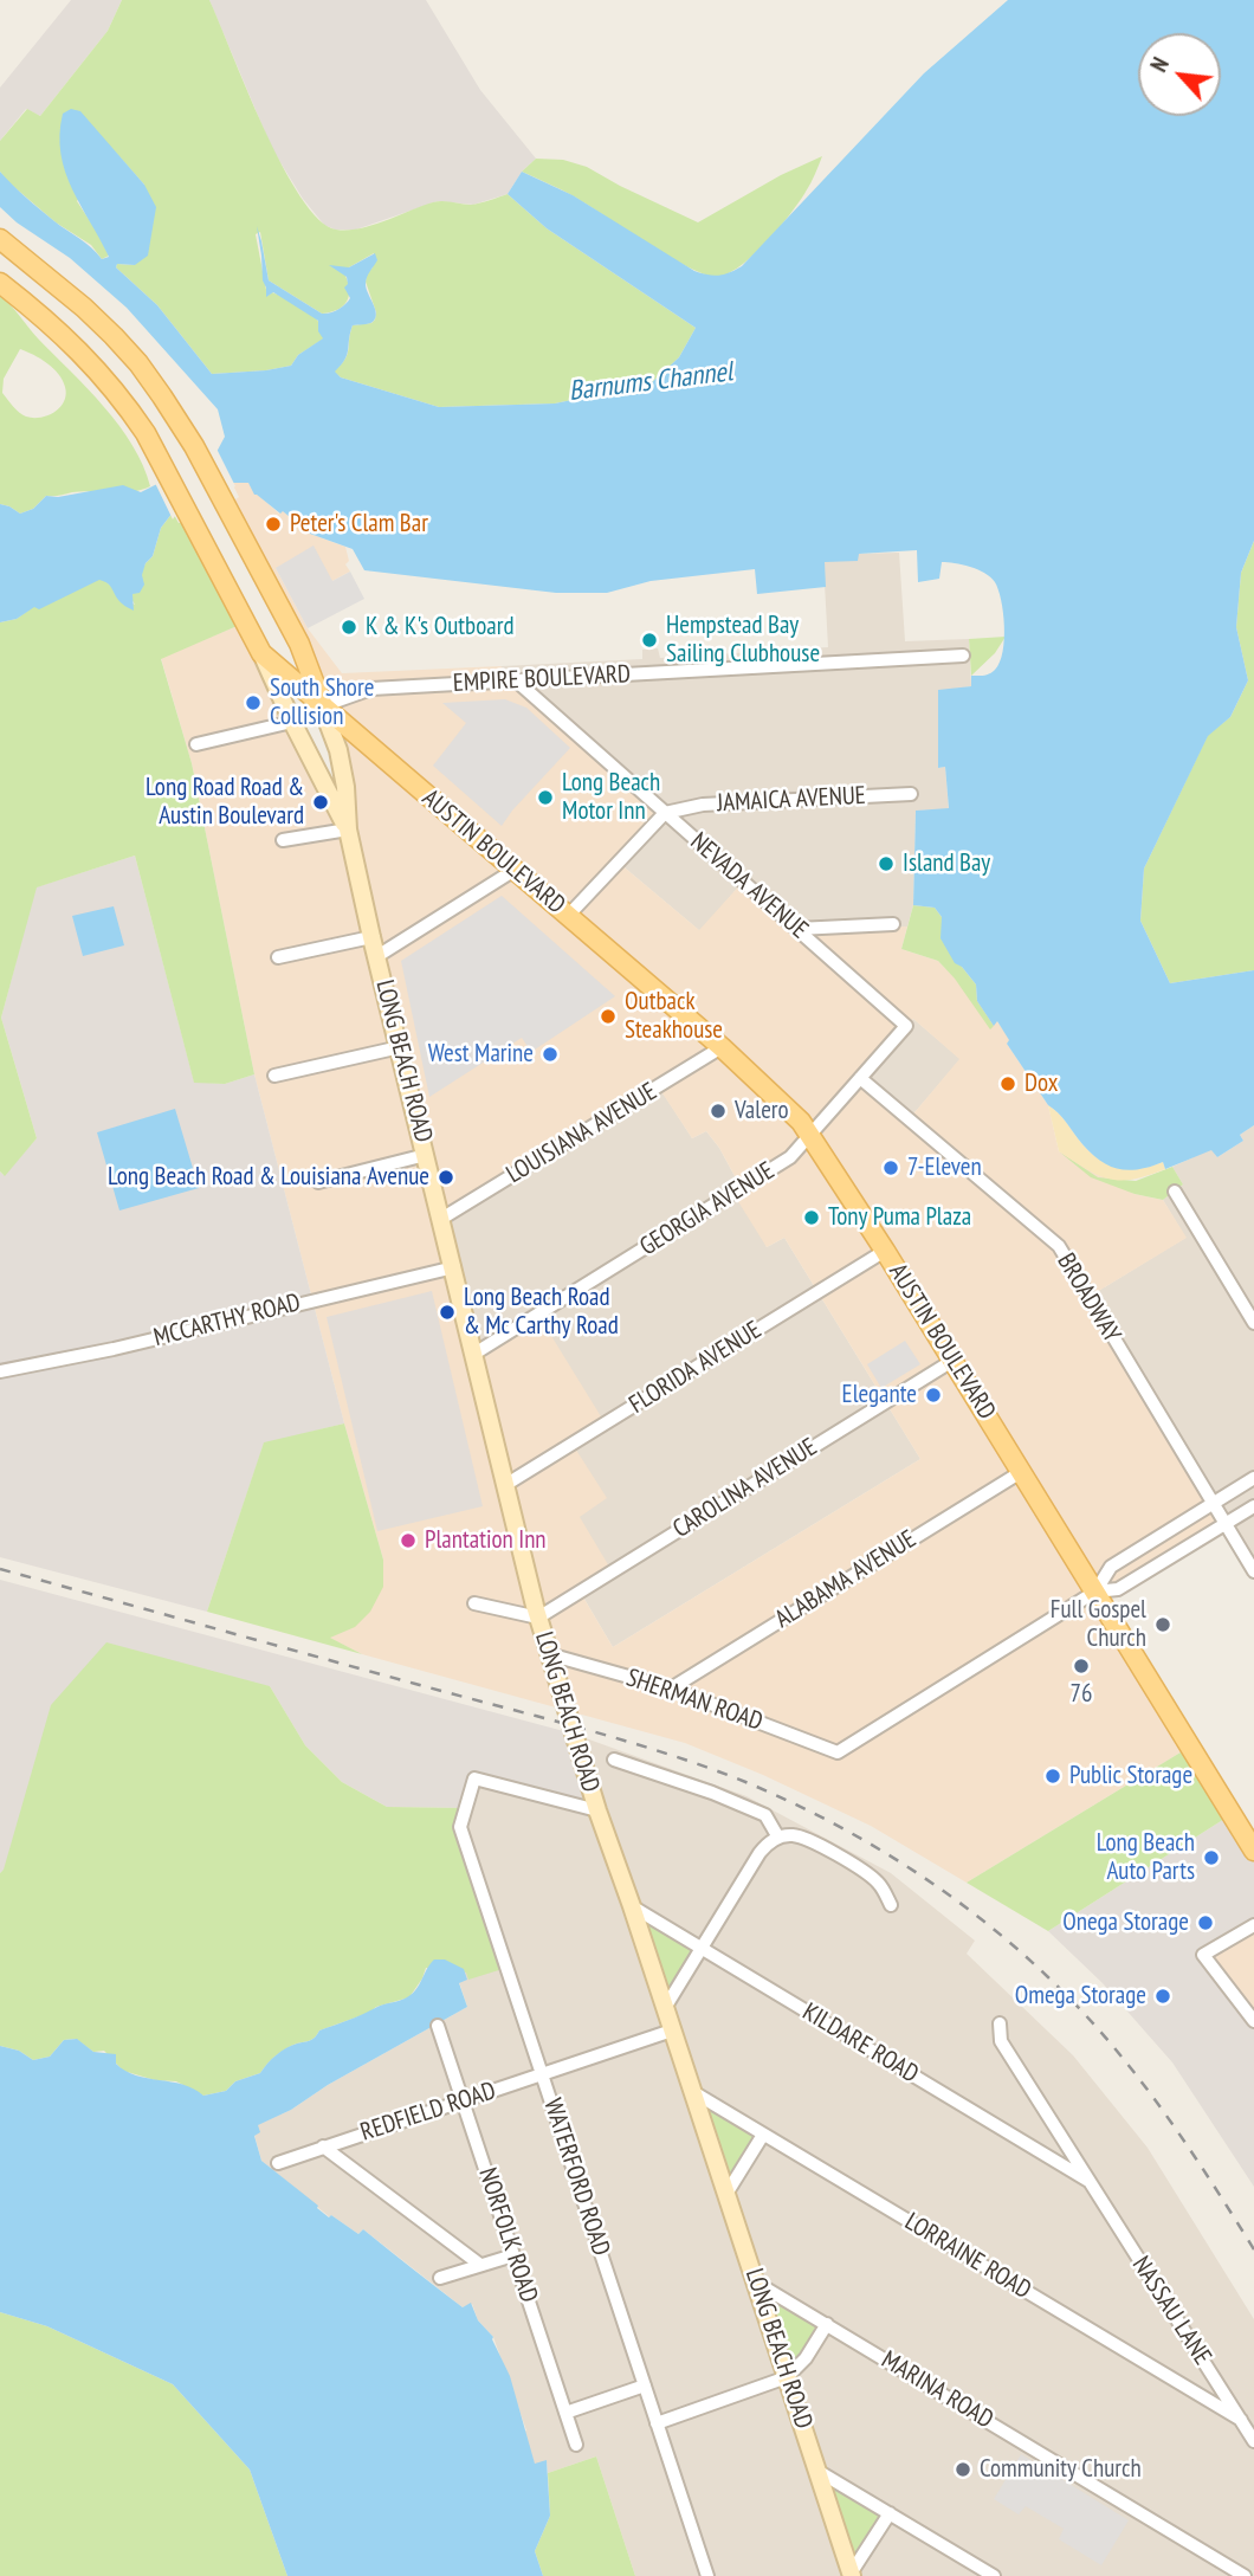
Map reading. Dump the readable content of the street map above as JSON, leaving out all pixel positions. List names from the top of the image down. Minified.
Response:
{"streets":{"main road":["AUSTIN BOULEVARD","LONG BEACH ROAD"],"street":["EMPIRE BOULEVARD","JAMAICA AVENUE","NEVADA AVENUE","LOUISIANA AVENUE","GEORGIA AVENUE","BROADWAY","MCCARTHY ROAD","FLORIDA AVENUE","CAROLINA AVENUE","ALABAMA AVENUE","SHERMAN ROAD","KILDARE ROAD","REDFIELD ROAD","WATERFORD ROAD","NORFOLK ROAD","LORRAINE ROAD","NASSAU LANE","MARINA ROAD"]},"crossings":[["EMPIRE BOULEVARD","AUSTIN BOULEVARD"],["EMPIRE BOULEVARD","NEVADA AVENUE"],["EMPIRE BOULEVARD","LONG BEACH ROAD"],["JAMAICA AVENUE","NEVADA AVENUE"],["AUSTIN BOULEVARD","LONG BEACH ROAD"],["AUSTIN BOULEVARD","LOUISIANA AVENUE"],["AUSTIN BOULEVARD","GEORGIA AVENUE"],["AUSTIN BOULEVARD","FLORIDA AVENUE"],["AUSTIN BOULEVARD","CAROLINA AVENUE"],["AUSTIN BOULEVARD","ALABAMA AVENUE"],["AUSTIN BOULEVARD","SHERMAN ROAD"],["NEVADA AVENUE","GEORGIA AVENUE"],["LONG BEACH ROAD","LOUISIANA AVENUE"],["LONG BEACH ROAD","GEORGIA AVENUE"],["LONG BEACH ROAD","MCCARTHY ROAD"],["LONG BEACH ROAD","FLORIDA AVENUE"],["LONG BEACH ROAD","CAROLINA AVENUE"],["LONG BEACH ROAD","SHERMAN ROAD"],["LONG BEACH ROAD","KILDARE ROAD"],["LONG BEACH ROAD","REDFIELD ROAD"],["LONG BEACH ROAD","WATERFORD ROAD"],["LONG BEACH ROAD","LORRAINE ROAD"],["LONG BEACH ROAD","MARINA ROAD"],["GEORGIA AVENUE","BROADWAY"],["ALABAMA AVENUE","SHERMAN ROAD"],["KILDARE ROAD","NASSAU LANE"],["REDFIELD ROAD","WATERFORD ROAD"],["REDFIELD ROAD","NORFOLK ROAD"],["LORRAINE ROAD","NASSAU LANE"]],"water":["Barnums Channel"],"places":["Peter's Clam Bar","K & K's Outboard","Hempstead Bay Sailing Clubhouse","South Shore Collision","Long Beach Motor Inn","Long Road Road & Austin Boulevard","Island Bay","Outback Steakhouse","West Marine","Dox","Valero","7-Eleven","Long Beach Road & Louisiana Avenue","Tony Puma Plaza","Long Beach Road & Mc Carthy Road","Elegante","Plantation Inn","Full Gospel Church","76","Public Storage","Long Beach Auto Parts","Onega Storage","Omega Storage","Community Church"],"north":"top left"}
